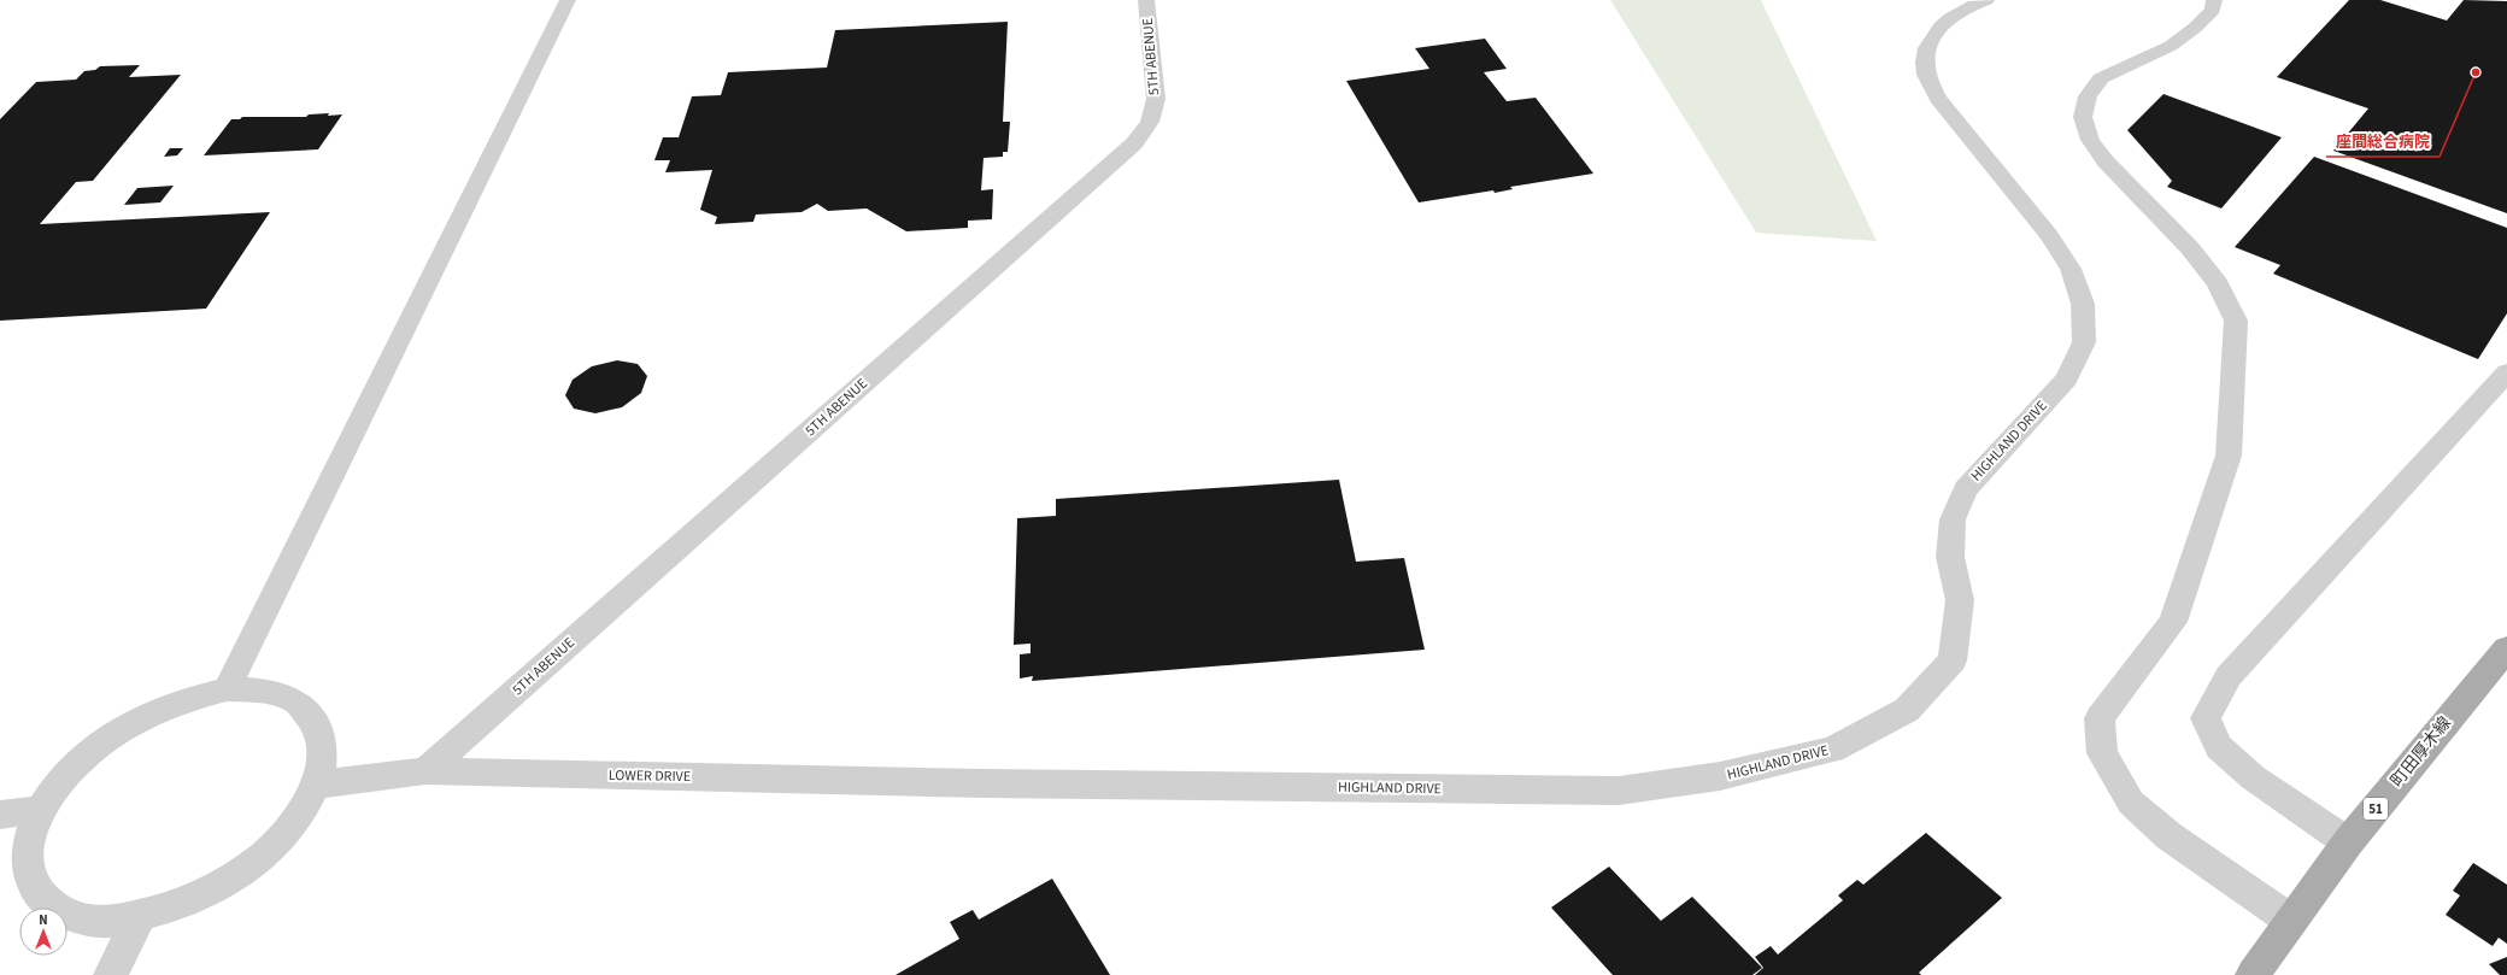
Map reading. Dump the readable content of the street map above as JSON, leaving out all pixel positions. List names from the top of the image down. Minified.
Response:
{"streets":{"main road":["町田厚木線","51"],"lane":["5TH ABENUE","HIGHLAND DRIVE","LOWER DRIVE"]},"crossings":[["5TH ABENUE","LOWER DRIVE"],["HIGHLAND DRIVE","LOWER DRIVE"]],"places":["座間総合病院"],"north":"top"}
